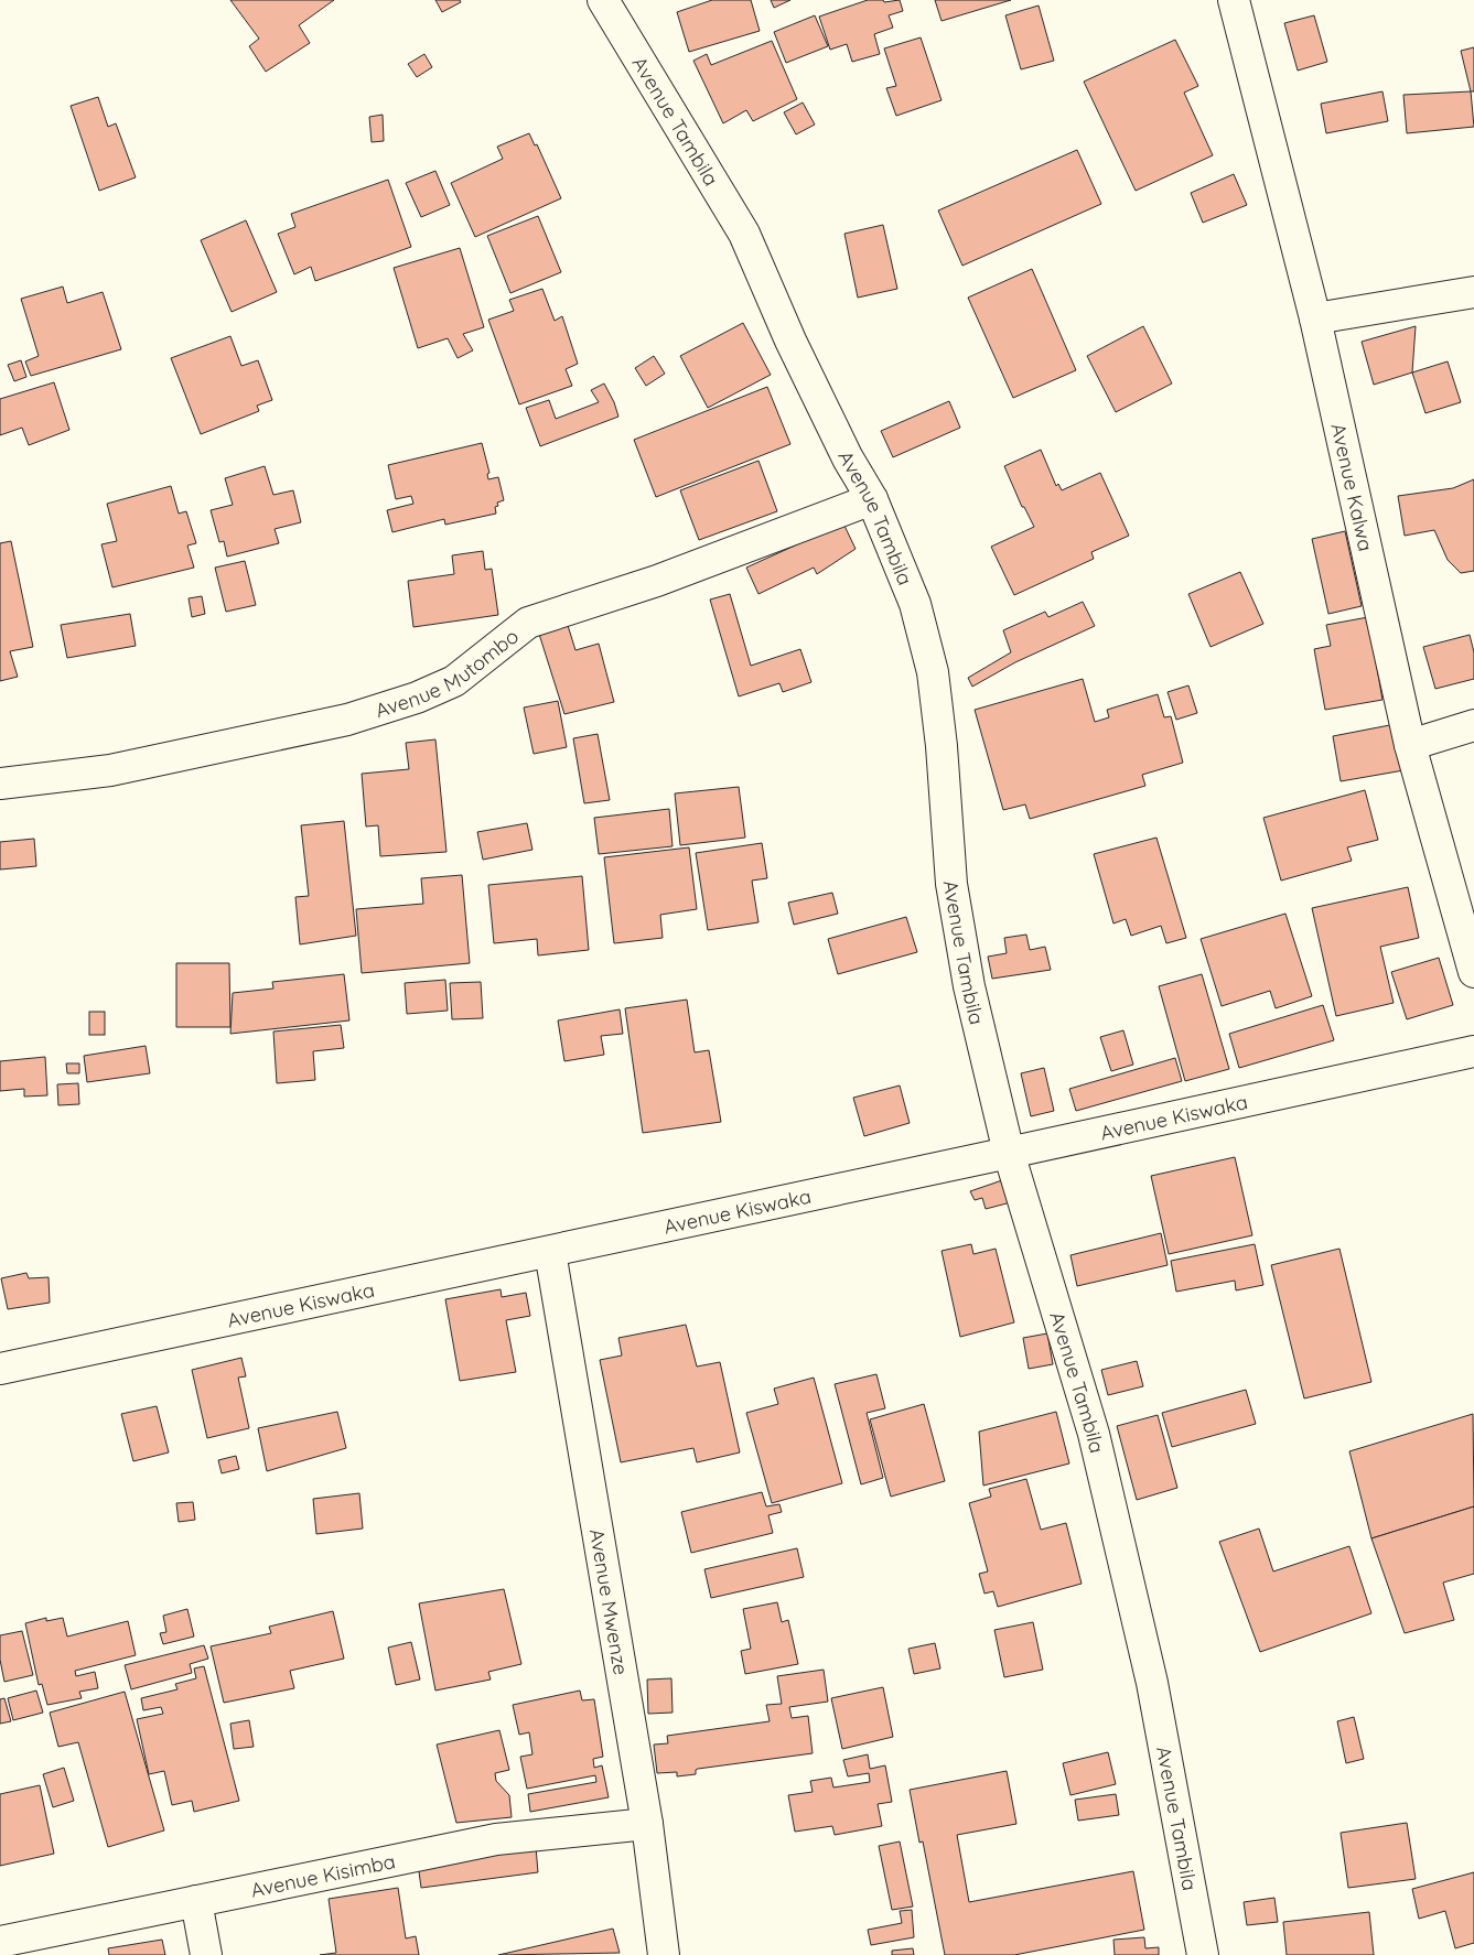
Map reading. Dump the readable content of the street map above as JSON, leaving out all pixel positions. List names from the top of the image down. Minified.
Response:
{"streets":{"street":["Avenue Tambila","Avenue Kalwa","Avenue Mutombo","Avenue Kiswaka","Avenue Mwenze","Avenue Kisimba"]},"crossings":[["Avenue Tambila","Avenue Mutombo"],["Avenue Tambila","Avenue Kiswaka"],["Avenue Kiswaka","Avenue Mwenze"],["Avenue Mwenze","Avenue Kisimba"]]}
